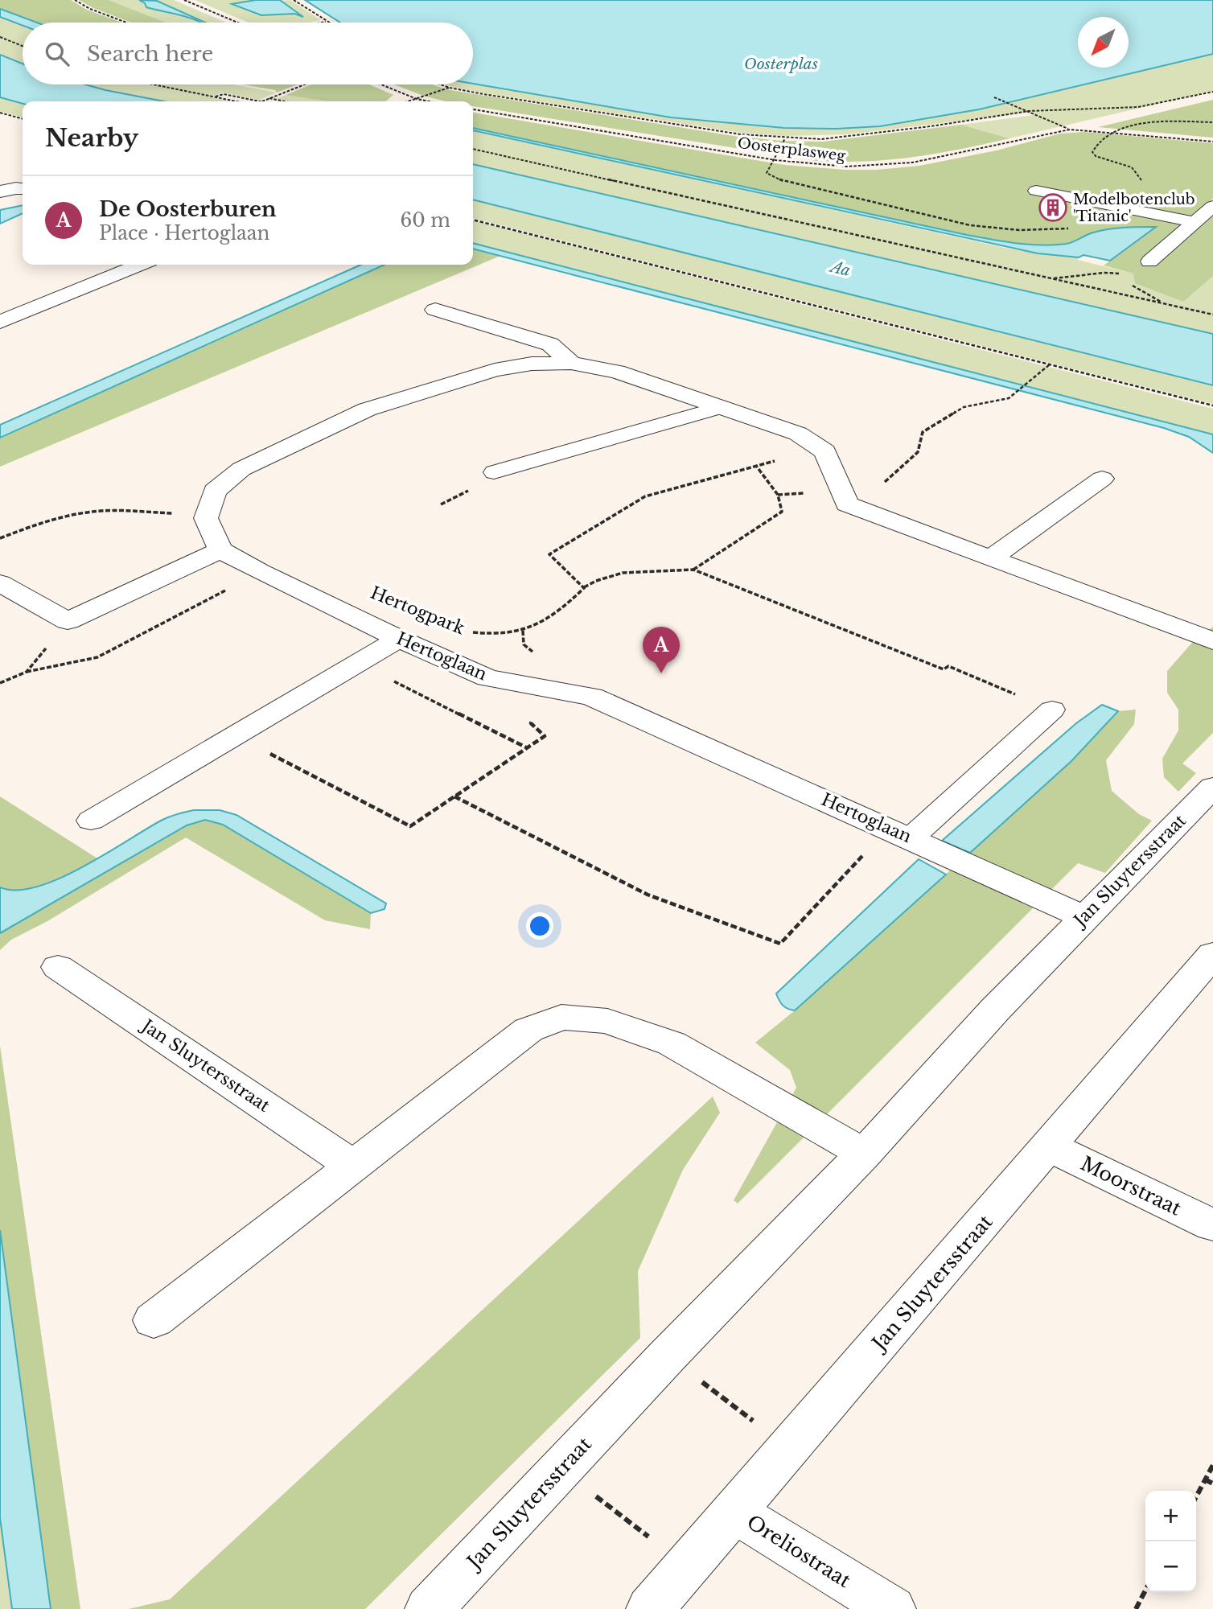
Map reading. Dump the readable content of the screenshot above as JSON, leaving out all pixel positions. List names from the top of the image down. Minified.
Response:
{"streets":{"street":["Hertoglaan","Jan Sluytersstraat","Moorstraat","Oreliostraat"],"path":["Oosterplasweg","Hertogpark"]},"crossings":[["Hertoglaan","Jan Sluytersstraat"],["Jan Sluytersstraat","Moorstraat"],["Jan Sluytersstraat","Oreliostraat"]],"water":["Oosterplas","Aa"],"places":{"building":["Modelbotenclub 'Titanic'"]},"north":"bottom left","page":{"search":"Search here","heading":"Nearby","list":[{"mark":"A","name":"De Oosterburen","note":"Place · Hertoglaan","value":"60 m"}],"pins":"A","map_buttons":["+","−"]}}
